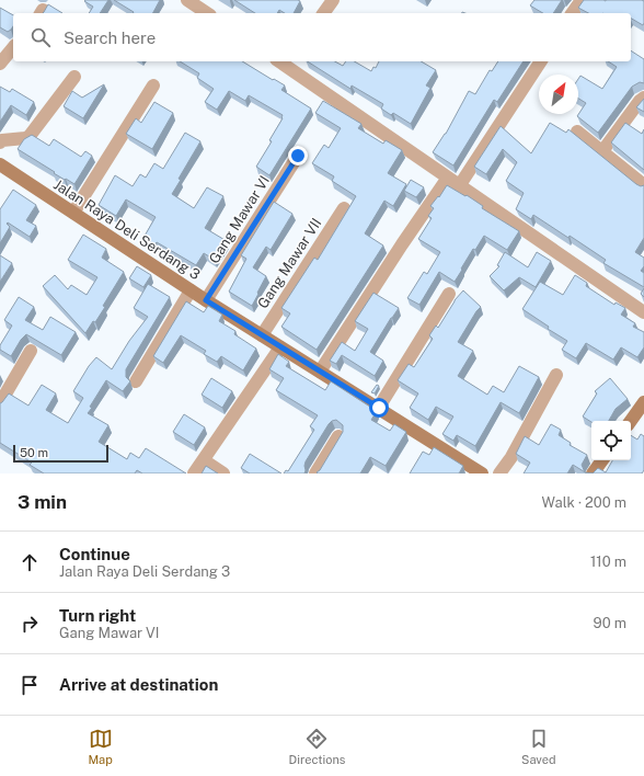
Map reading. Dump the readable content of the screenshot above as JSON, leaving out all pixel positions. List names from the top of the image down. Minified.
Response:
{"streets":{"street":["Gang Mawar VI","Jalan Raya Deli Serdang 3","Gang Mawar VII"]},"crossings":[["Gang Mawar VI","Jalan Raya Deli Serdang 3"],["Jalan Raya Deli Serdang 3","Gang Mawar VII"]],"scale_bar":"50 m","north":"top right","page":{"search":"Search here","scale":"50 m","heading":["3 min","Walk · 200 m"],"list":[["Continue","Jalan Raya Deli Serdang 3","110 m"],["Turn right","Gang Mawar VI","90 m"],"Arrive at destination"],"nav":["Map","Directions","Saved"]}}
